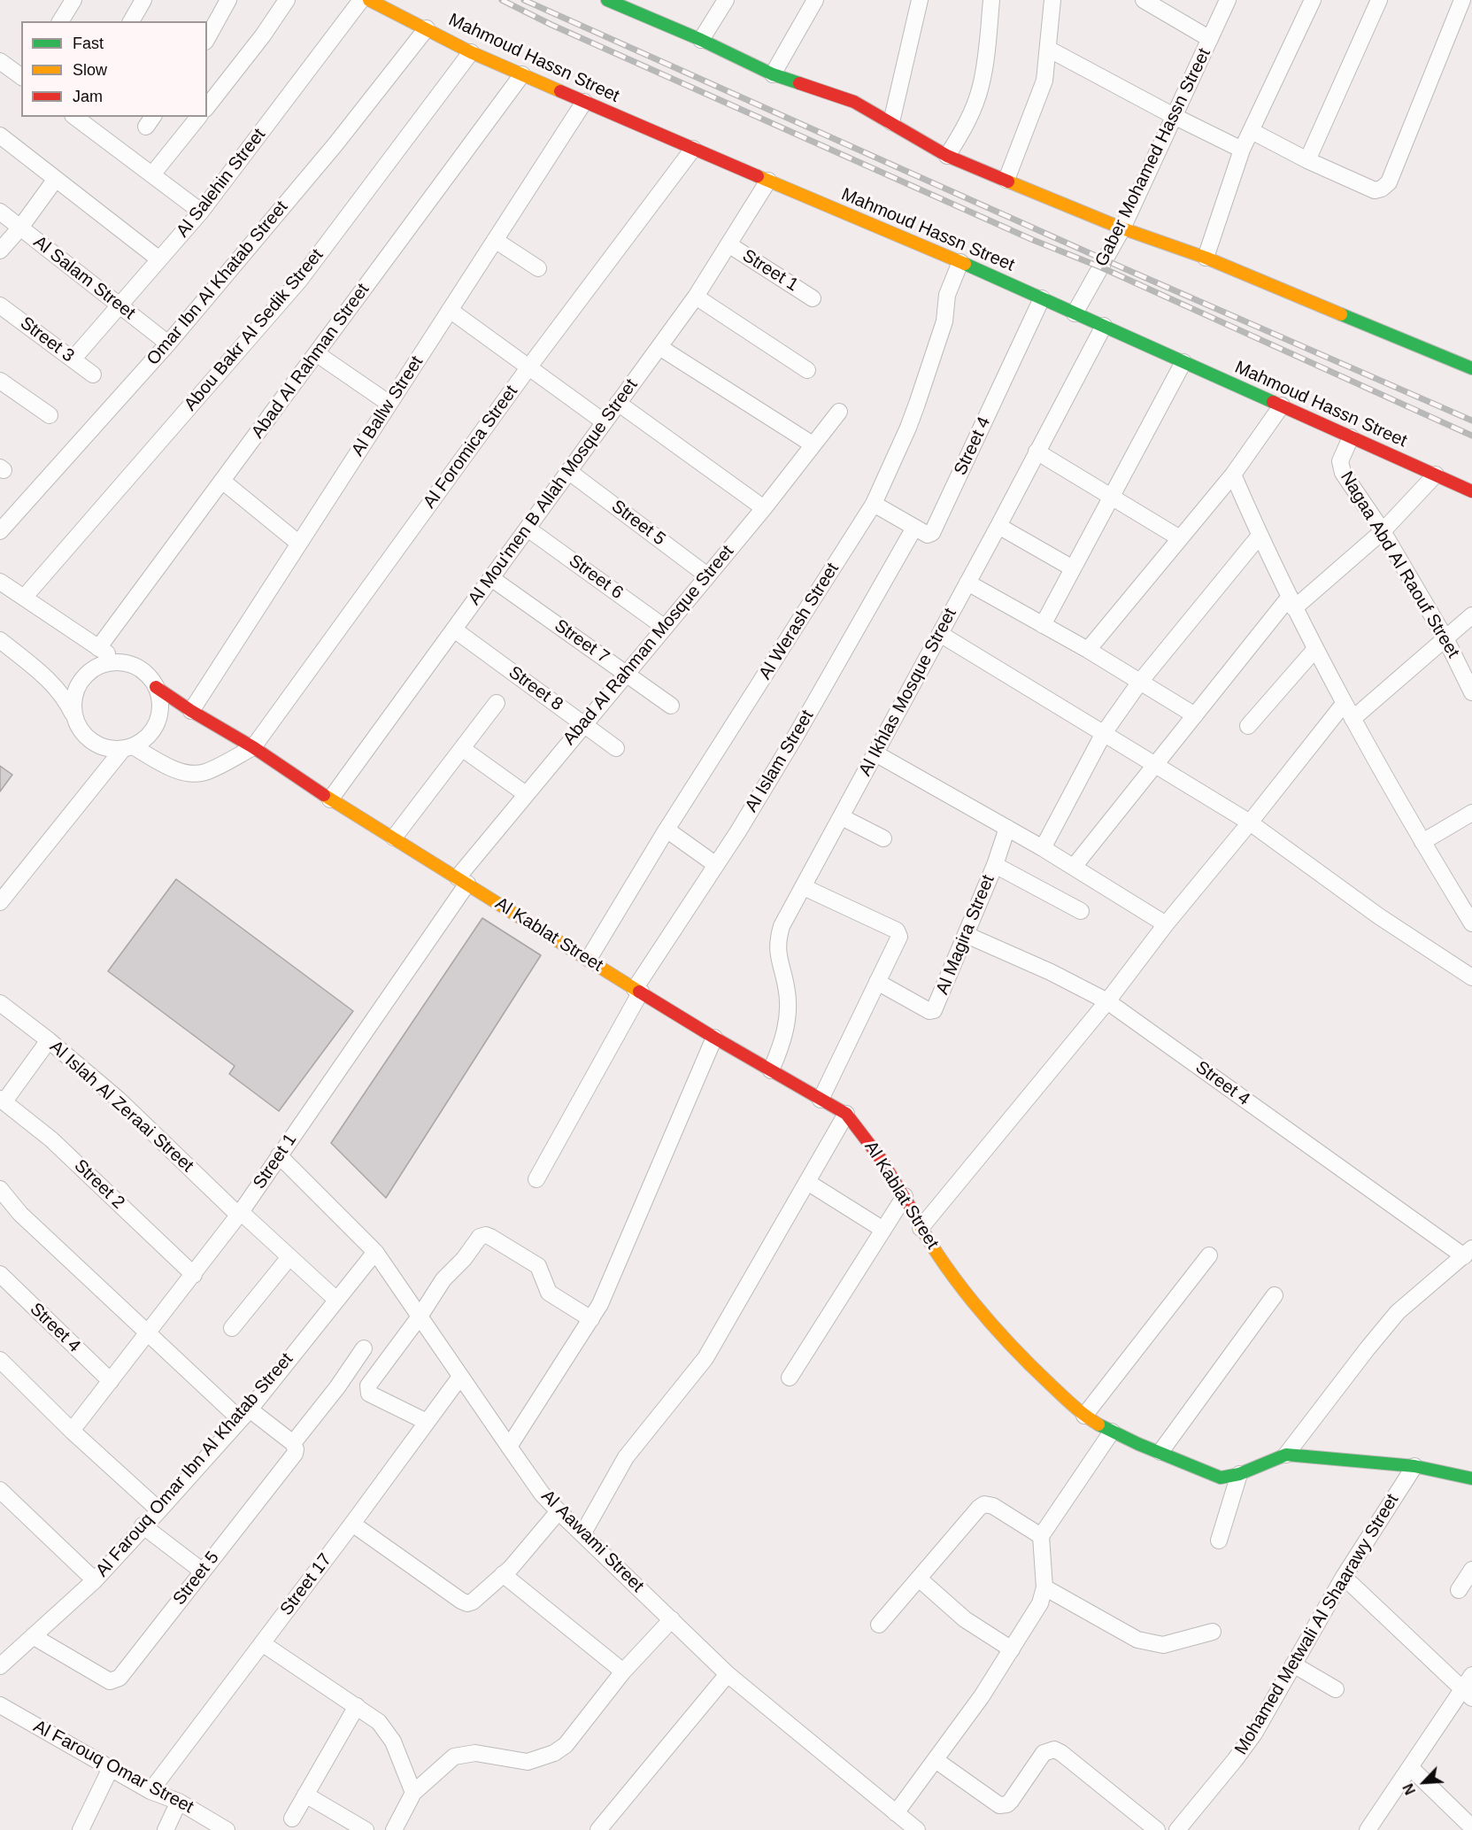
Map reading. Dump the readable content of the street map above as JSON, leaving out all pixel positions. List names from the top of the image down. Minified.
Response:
{"streets":{"street":["Mahmoud Hassn Street","Gaber Mohamed Hassn Street","Al Salehin Street","Street 1","Al Salam Street","Omar Ibn Al Khatab Street","Abou Bakr Al Sedik Street","Street 3","Abad Al Rahman Street","Al Ballw Street","Street 4","Al Foromica Street","Al Mou'men B Allah Mosque Street","Street 5","Nagaa Abd Al Raouf Street","Street 6","Al Werash Street","Street 7","Abad Al Rahman Mosque Street","Street 8","Al Ikhlas Mosque Street","Al Islam Street","Al Kablat Street","Al Magira Street","Al Islah Al Zeraai Street","Street 2","Al Farouq Omar Ibn Al Khatab Street","Al Aawami Street","Street 17","Mohamed Metwali Al Shaarawy Street","Al Farouq Omar Street"]},"crossings":[["Mahmoud Hassn Street","Gaber Mohamed Hassn Street"],["Mahmoud Hassn Street","Omar Ibn Al Khatab Street"],["Mahmoud Hassn Street","Abou Bakr Al Sedik Street"],["Mahmoud Hassn Street","Abad Al Rahman Street"],["Mahmoud Hassn Street","Al Ballw Street"],["Mahmoud Hassn Street","Street 4"],["Mahmoud Hassn Street","Al Foromica Street"],["Mahmoud Hassn Street","Al Mou'men B Allah Mosque Street"],["Mahmoud Hassn Street","Nagaa Abd Al Raouf Street"],["Mahmoud Hassn Street","Al Werash Street"],["Mahmoud Hassn Street","Al Ikhlas Mosque Street"],["Al Salehin Street","Al Salam Street"],["Al Salehin Street","Street 3"],["Street 1","Street 4"],["Street 1","Al Mou'men B Allah Mosque Street"],["Street 1","Abad Al Rahman Mosque Street"],["Street 1","Al Kablat Street"],["Street 1","Al Islah Al Zeraai Street"],["Street 1","Street 2"],["Street 1","Al Aawami Street"],["Al Salam Street","Omar Ibn Al Khatab Street"],["Al Ballw Street","Al Kablat Street"],["Street 4","Al Islam Street"],["Street 4","Al Magira Street"],["Al Foromica Street","Al Kablat Street"],["Al Mou'men B Allah Mosque Street","Street 5"],["Al Mou'men B Allah Mosque Street","Street 6"],["Al Mou'men B Allah Mosque Street","Street 7"],["Al Mou'men B Allah Mosque Street","Street 8"],["Al Mou'men B Allah Mosque Street","Al Kablat Street"],["Street 5","Abad Al Rahman Mosque Street"],["Street 5","Al Farouq Omar Ibn Al Khatab Street"],["Street 6","Abad Al Rahman Mosque Street"],["Al Werash Street","Al Kablat Street"],["Street 7","Abad Al Rahman Mosque Street"],["Abad Al Rahman Mosque Street","Street 8"],["Abad Al Rahman Mosque Street","Al Kablat Street"],["Al Ikhlas Mosque Street","Al Kablat Street"],["Al Islam Street","Al Kablat Street"],["Al Kablat Street","Mohamed Metwali Al Shaarawy Street"],["Al Islah Al Zeraai Street","Al Farouq Omar Ibn Al Khatab Street"],["Al Farouq Omar Ibn Al Khatab Street","Al Aawami Street"],["Al Aawami Street","Street 17"],["Street 17","Al Farouq Omar Street"]],"legend":["Fast","Slow","Jam"],"north":"bottom left"}
